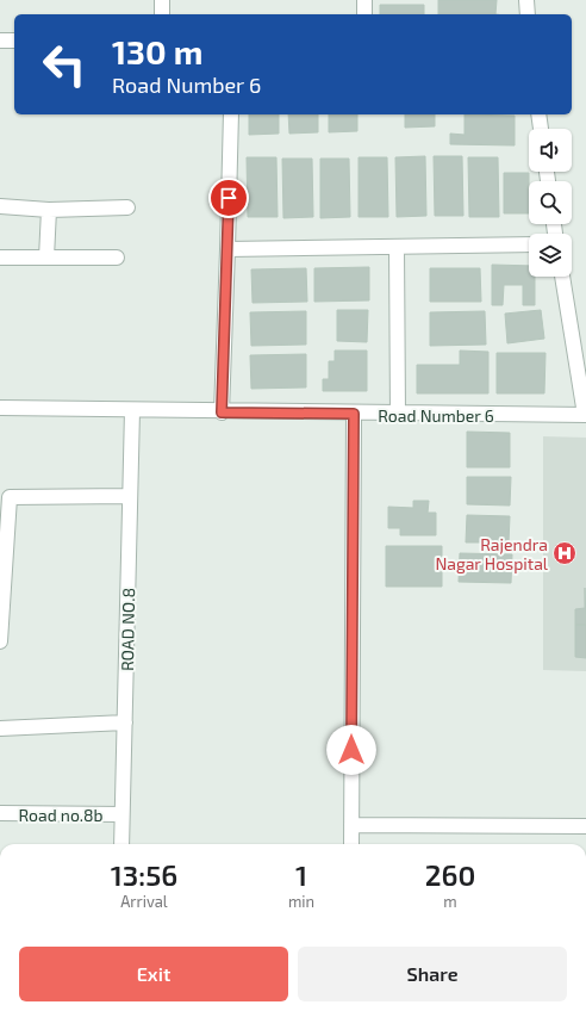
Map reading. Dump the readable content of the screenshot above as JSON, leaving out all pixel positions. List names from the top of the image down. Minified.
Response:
{"streets":{"street":["Road Number 6","ROAD NO.8","Road no.8b"]},"crossings":[["Road Number 6","ROAD NO.8"],["ROAD NO.8","Road no.8b"]],"places":{"hospital":["Rajendra Nagar Hospital"]},"page":{"turn":["130 m","Road Number 6"],"eta":["13:56","Arrival","1","min","260","m"],"buttons":["Exit","Share"]}}
